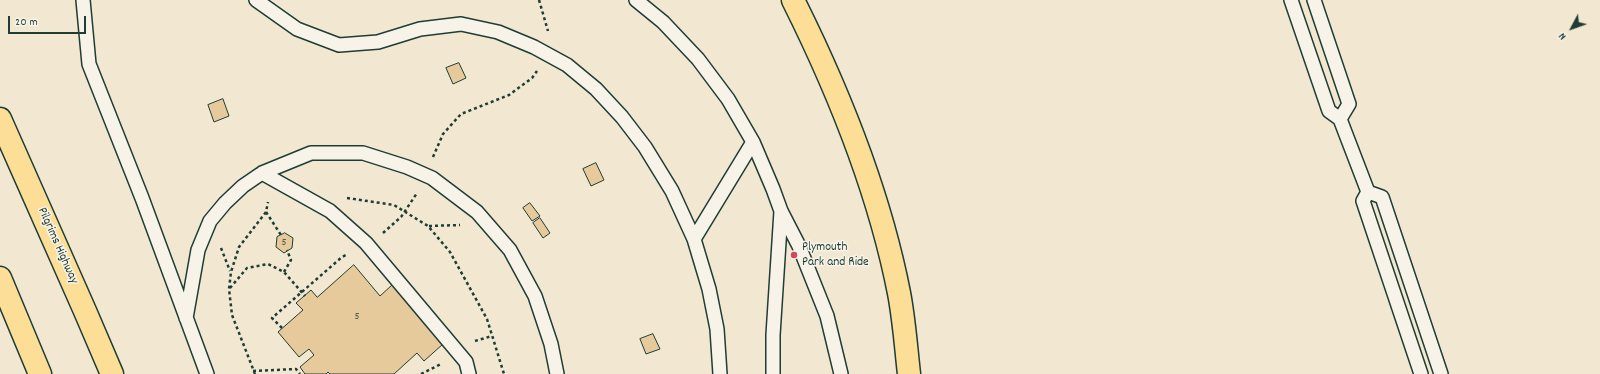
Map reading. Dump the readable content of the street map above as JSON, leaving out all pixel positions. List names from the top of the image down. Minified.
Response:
{"streets":{"highway":["Pilgrims Highway"]},"places":["Plymouth Park and Ride"],"house_numbers":["5","5"],"scale_bar":"20 m","north":"bottom left"}
